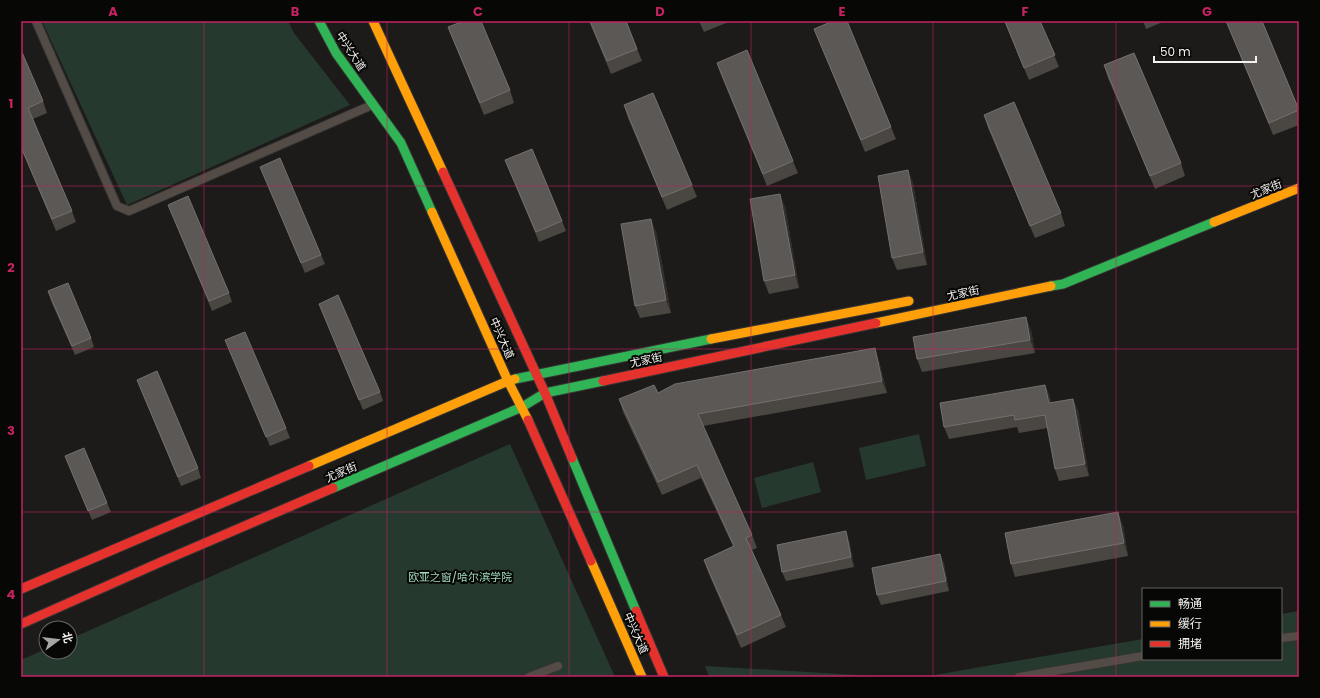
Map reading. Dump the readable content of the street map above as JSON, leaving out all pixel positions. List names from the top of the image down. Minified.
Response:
{"streets":{"main road":["中兴大道","尤家街"]},"crossings":[["中兴大道","尤家街"]],"parks":["欧亚之窗/哈尔滨学院"],"legend":["畅通","缓行","拥堵"],"scale_bar":"50 m","north":"right","grid":{"columns":["A","B","C","D","E","F","G"],"rows":["1","2","3","4"]}}
